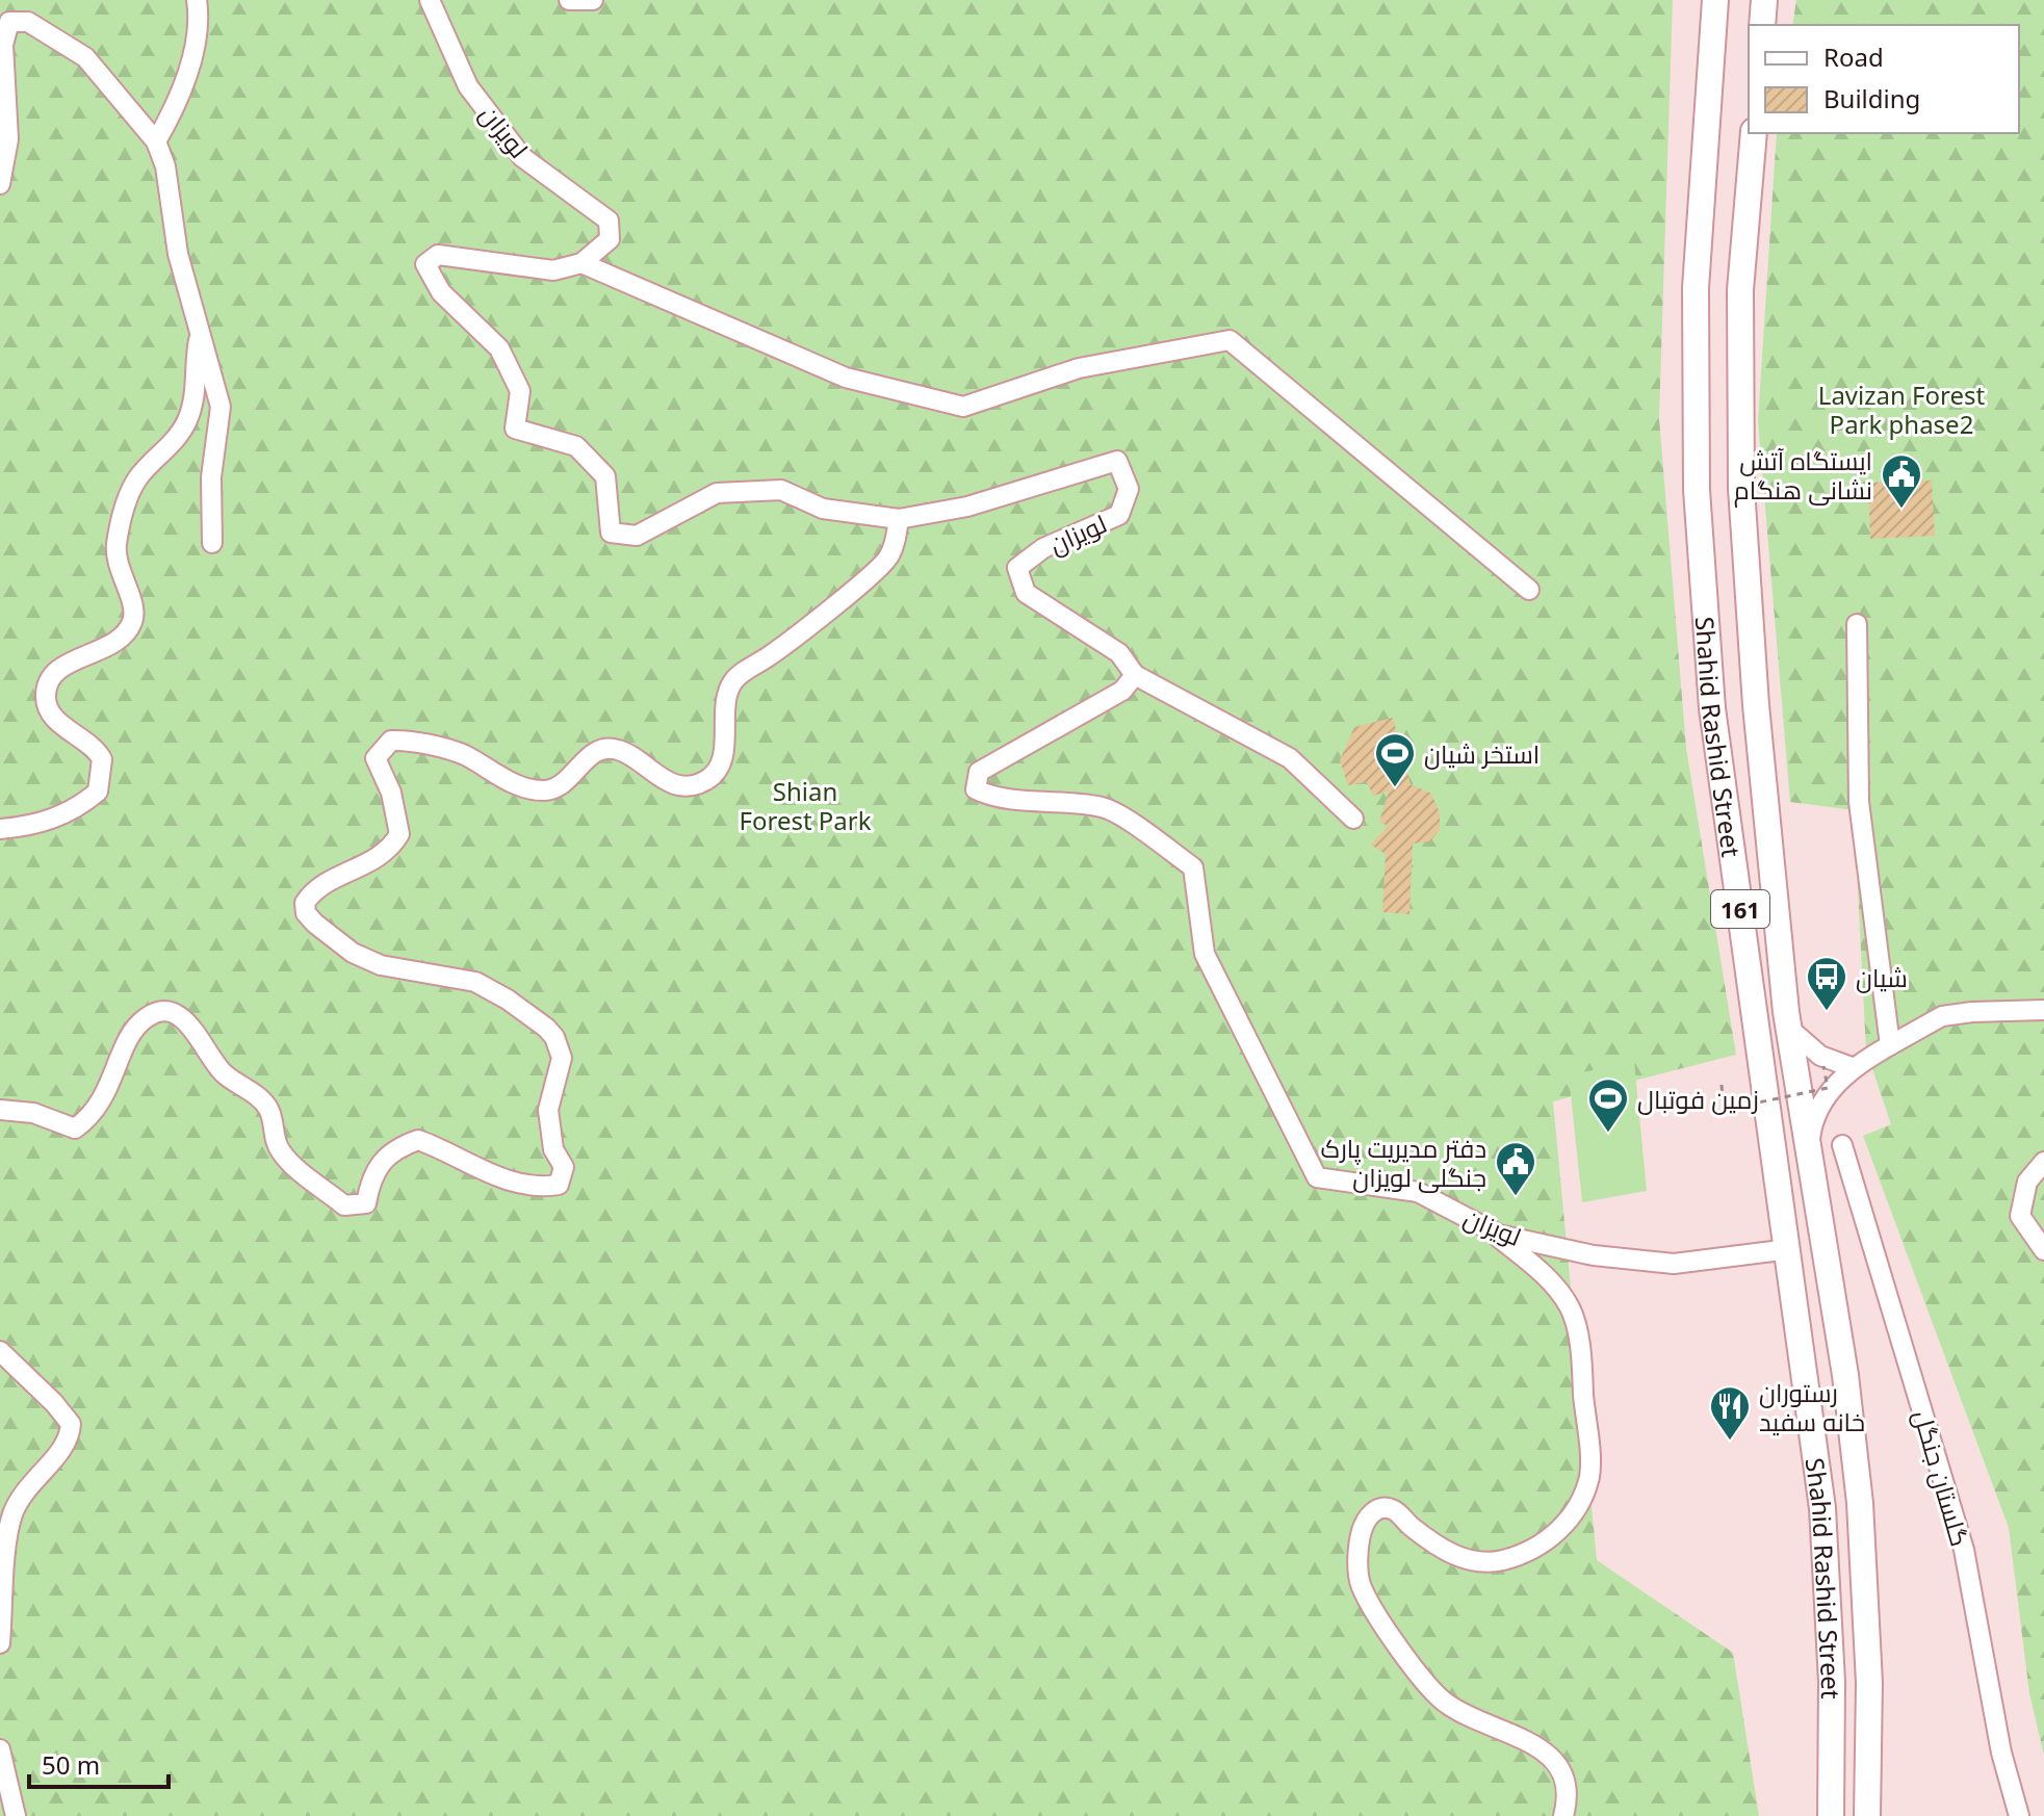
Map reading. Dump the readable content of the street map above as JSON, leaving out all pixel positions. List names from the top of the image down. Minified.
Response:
{"streets":{"main road":["Shahid Rashid Street","161"],"street":["لویزان","گلستان جنگل"]},"crossings":[["لویزان","Shahid Rashid Street"]],"parks":["Lavizan Forest Park phase2","Shian Forest Park"],"places":{"public building":["ایستگاه آتش نشانی هنگام","دفتر مدیریت پارک جنگلی لویزان"],"sports":["استخر شیان","زمین فوتبال"],"bus stop":["شیان"],"restaurant":["رستوران خانه سفید"]},"legend":["Road","Building"],"scale_bar":"50 m"}
